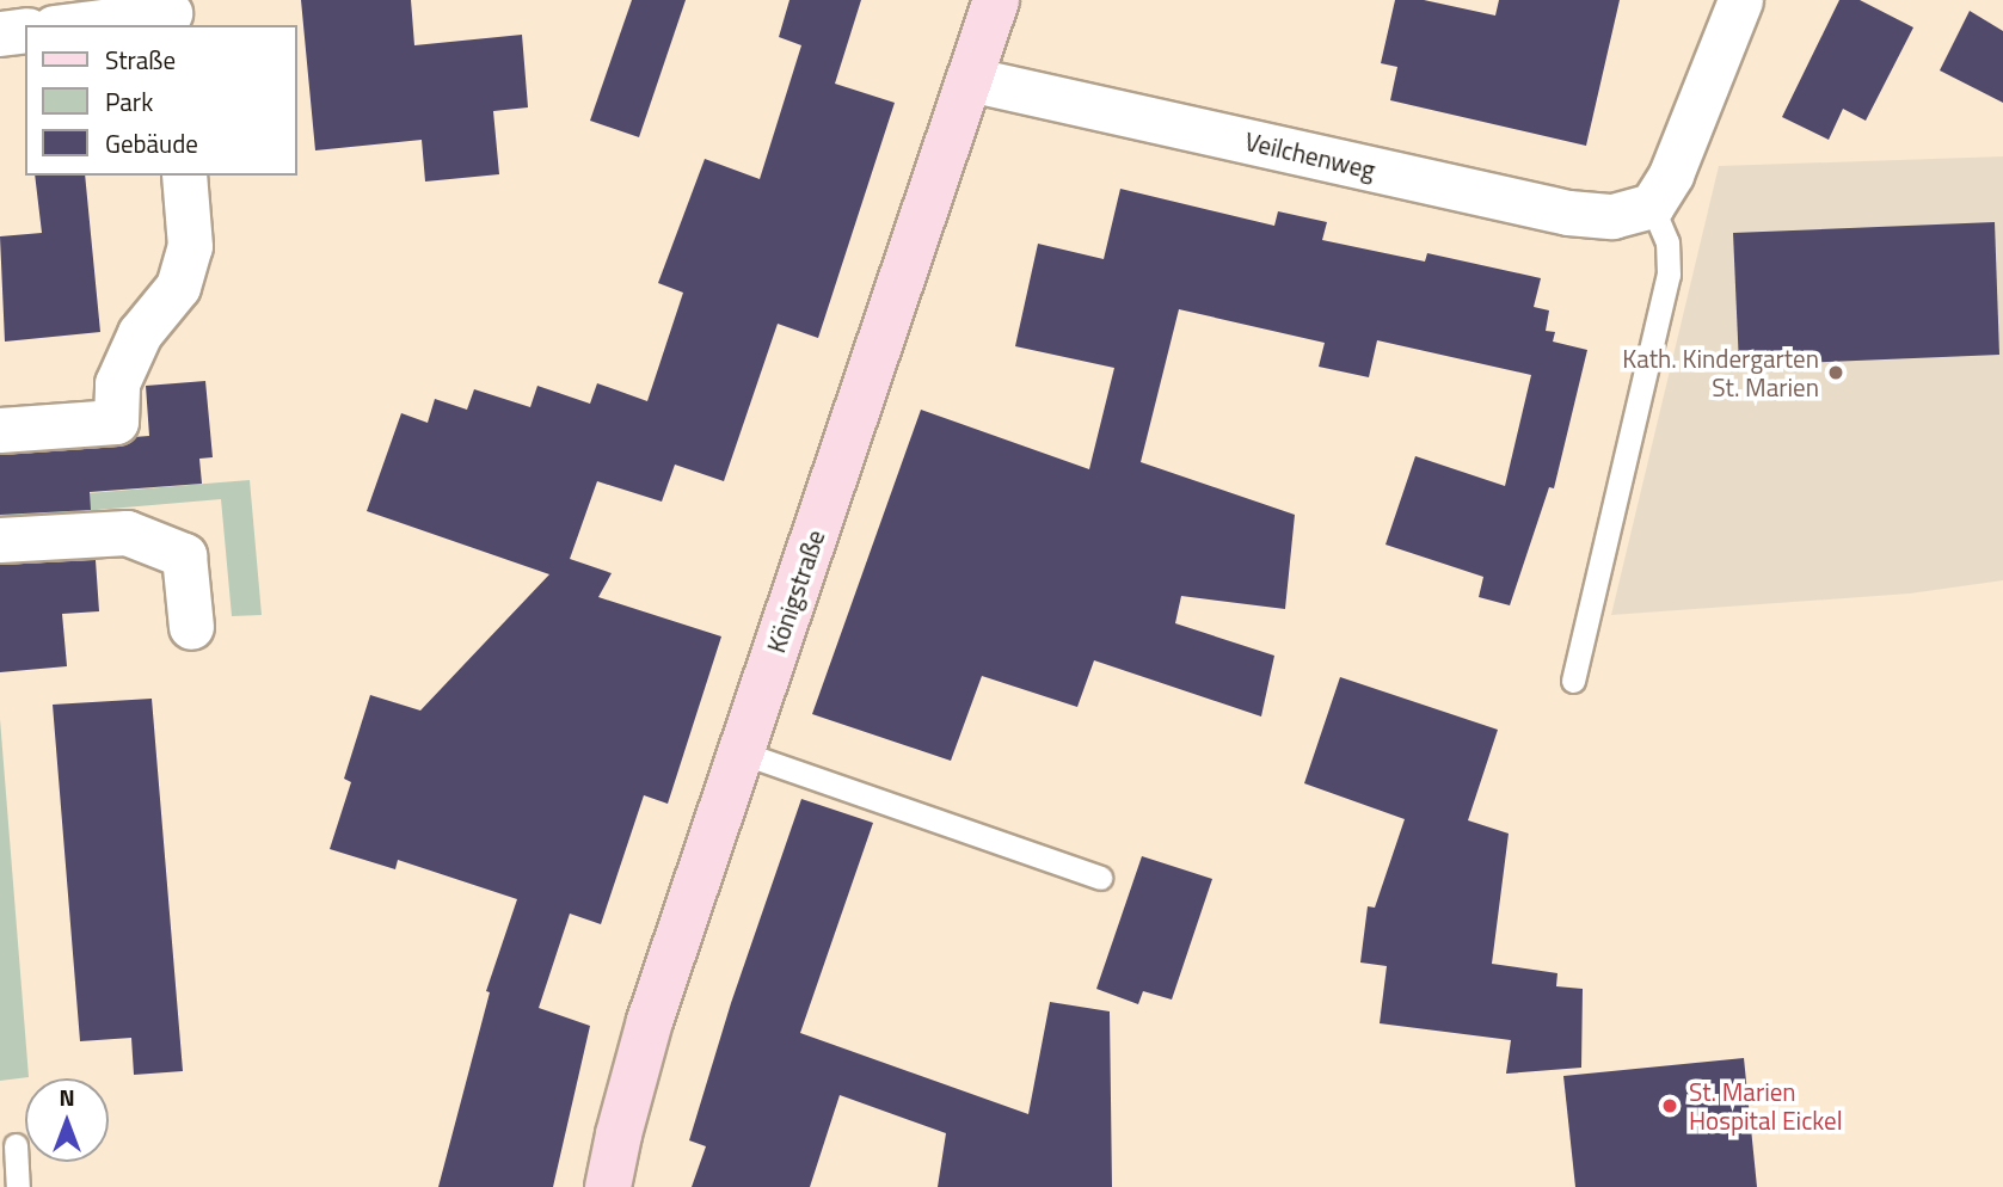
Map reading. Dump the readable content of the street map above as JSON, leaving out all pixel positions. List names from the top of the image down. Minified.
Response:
{"streets":{"street":["Veilchenweg","Königstraße"]},"crossings":[["Veilchenweg","Königstraße"]],"places":["Kath. Kindergarten St. Marien","St. Marien Hospital Eickel"],"legend":["Straße","Park","Gebäude"],"north":"top"}
